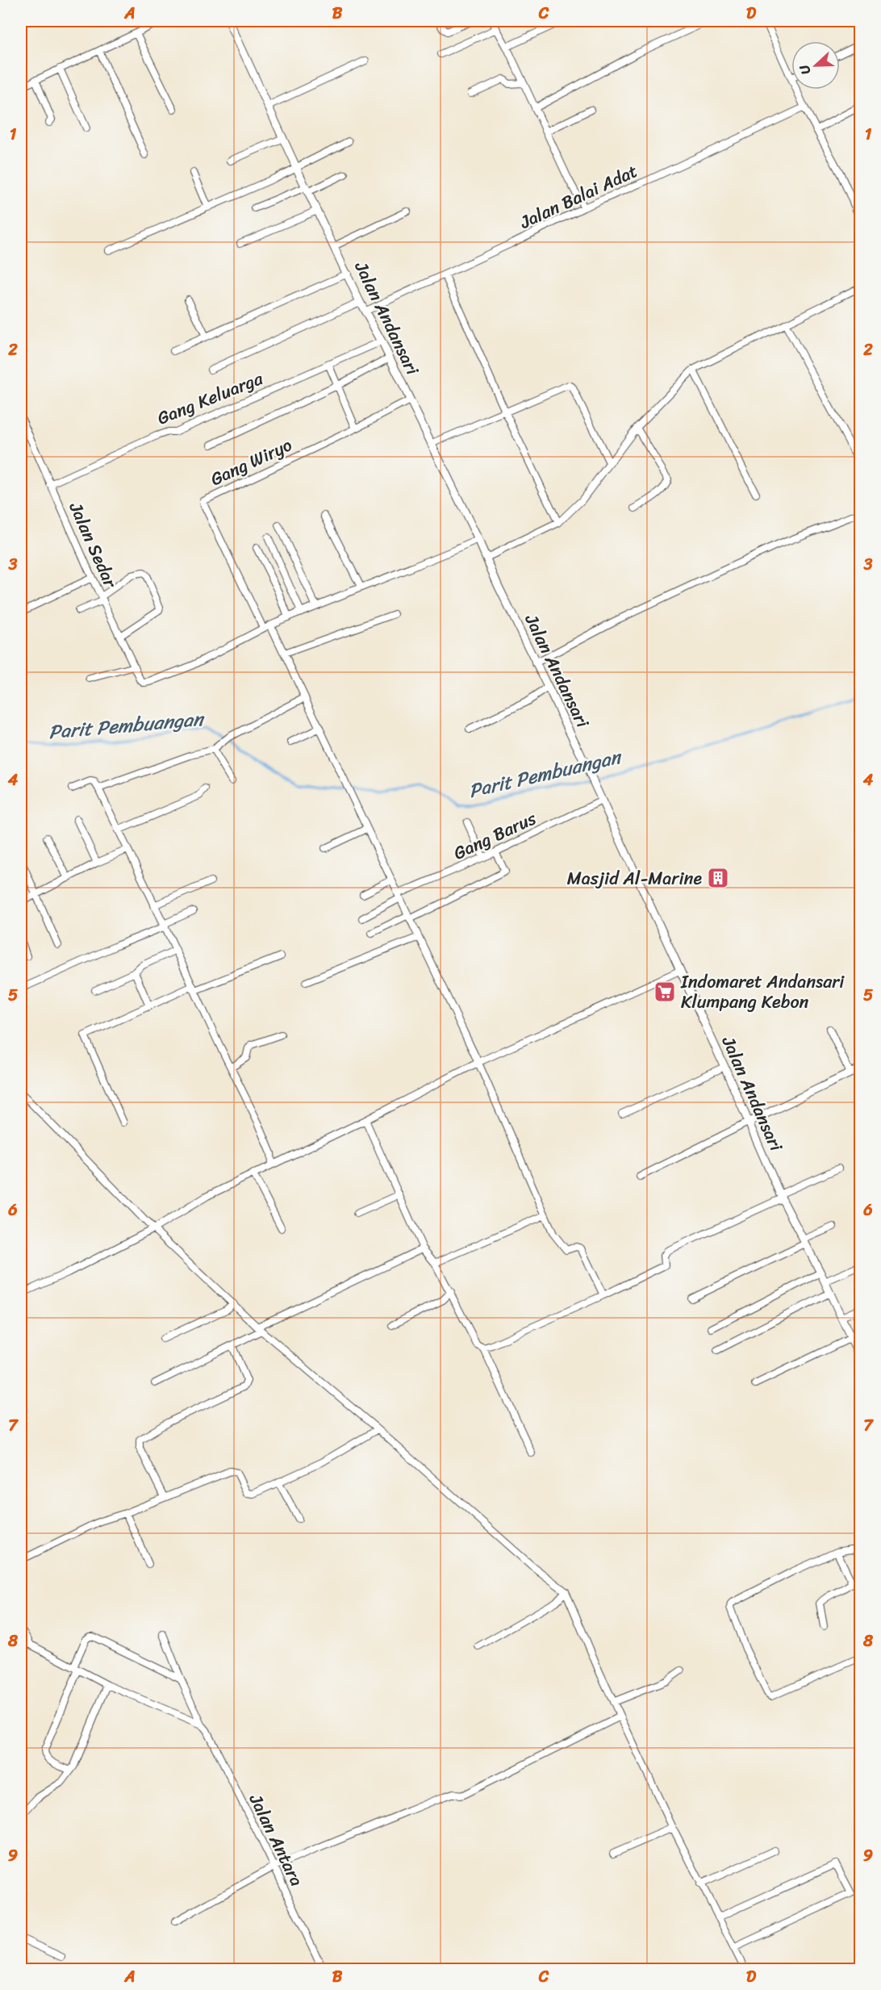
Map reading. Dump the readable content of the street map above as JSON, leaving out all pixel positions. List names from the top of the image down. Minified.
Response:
{"streets":{"street":["Jalan Balai Adat","Jalan Andansari","Gang Keluarga","Gang Wiryo","Jalan Sedar","Gang Barus","Jalan Antara"]},"crossings":[["Jalan Balai Adat","Jalan Andansari"],["Jalan Andansari","Gang Keluarga"],["Jalan Andansari","Gang Wiryo"],["Jalan Andansari","Gang Barus"],["Gang Keluarga","Jalan Sedar"],["Gang Wiryo","Jalan Sedar"]],"water":["Parit Pembuangan"],"places":{"building":["Masjid Al-Marine"],"supermarket":["Indomaret Andansari Klumpang Kebon"]},"north":"left","grid":{"columns":["A","B","C","D"],"rows":["1","2","3","4","5","6","7","8","9"]}}
